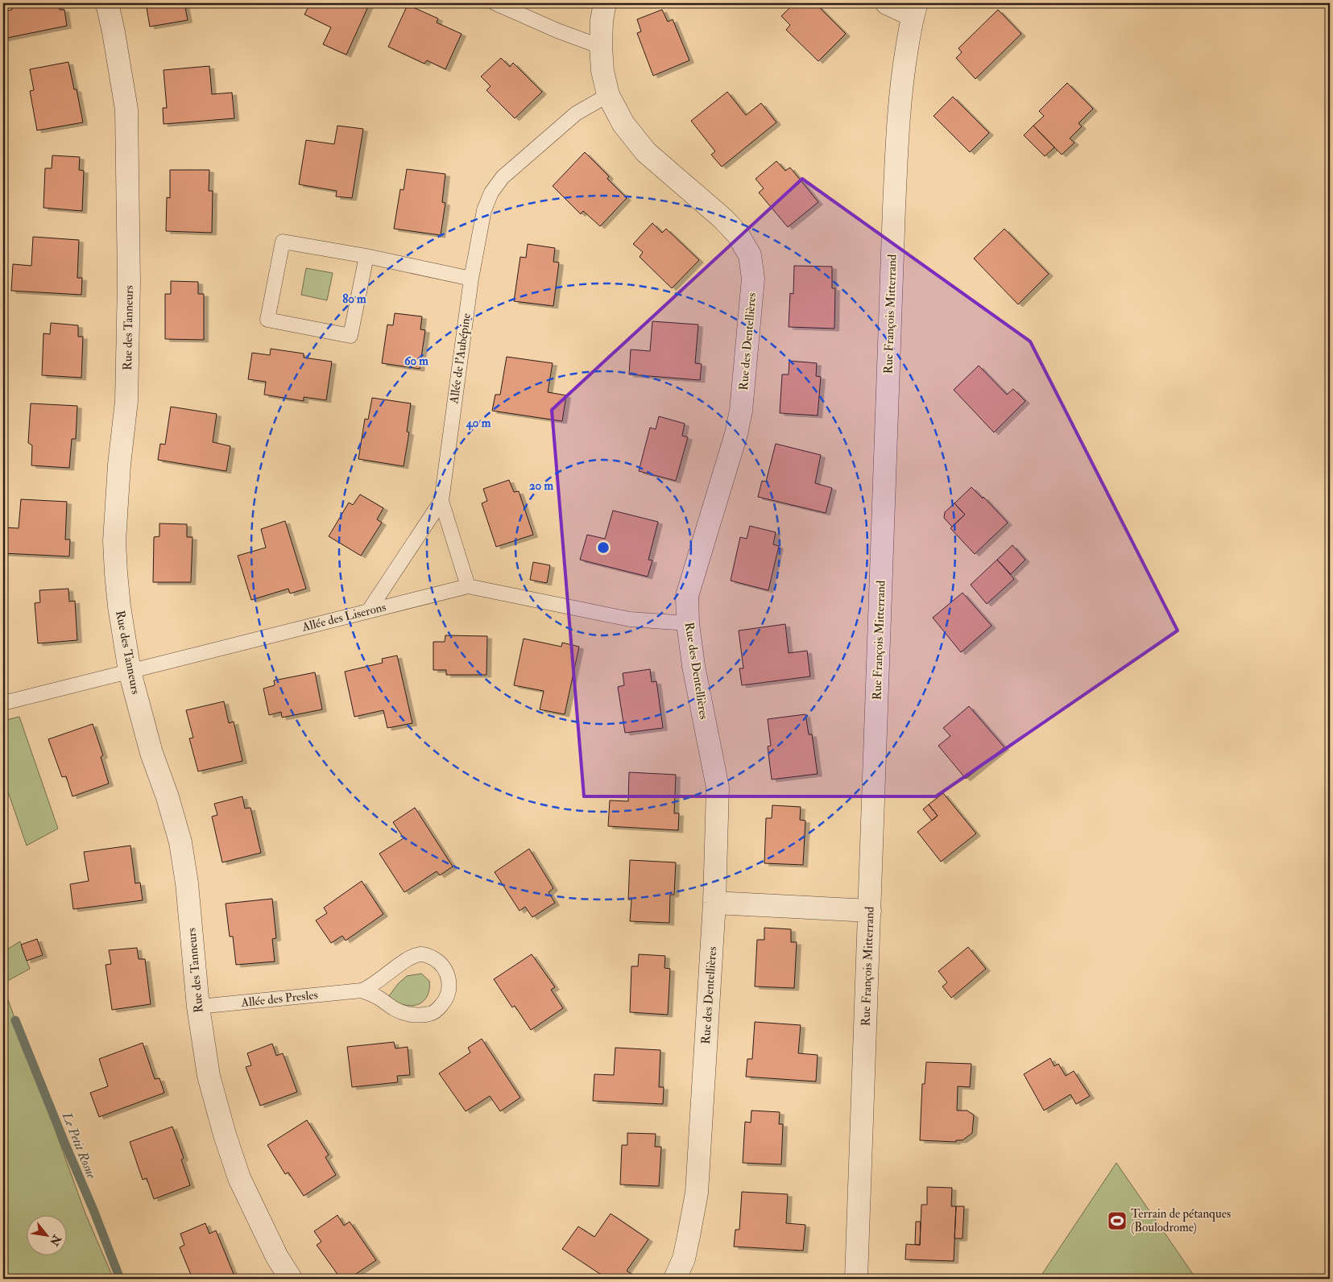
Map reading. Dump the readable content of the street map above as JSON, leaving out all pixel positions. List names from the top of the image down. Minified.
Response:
{"streets":{"street":["Rue François Mitterrand","Rue des Tanneurs","Rue des Dentellières"],"lane":["Allée de l'Aubépine","Allée des Liserons","Allée des Presles"]},"crossings":[["Rue des Tanneurs","Allée des Liserons"],["Rue des Tanneurs","Allée des Presles"],["Rue des Dentellières","Allée de l'Aubépine"],["Rue des Dentellières","Allée des Liserons"],["Allée de l'Aubépine","Allée des Liserons"]],"water":["Le Petit Rosne"],"places":{"sports":["Terrain de pétanques (Boulodrome)"]},"north":"bottom right","rings":["80 m","60 m","40 m","20 m"]}
